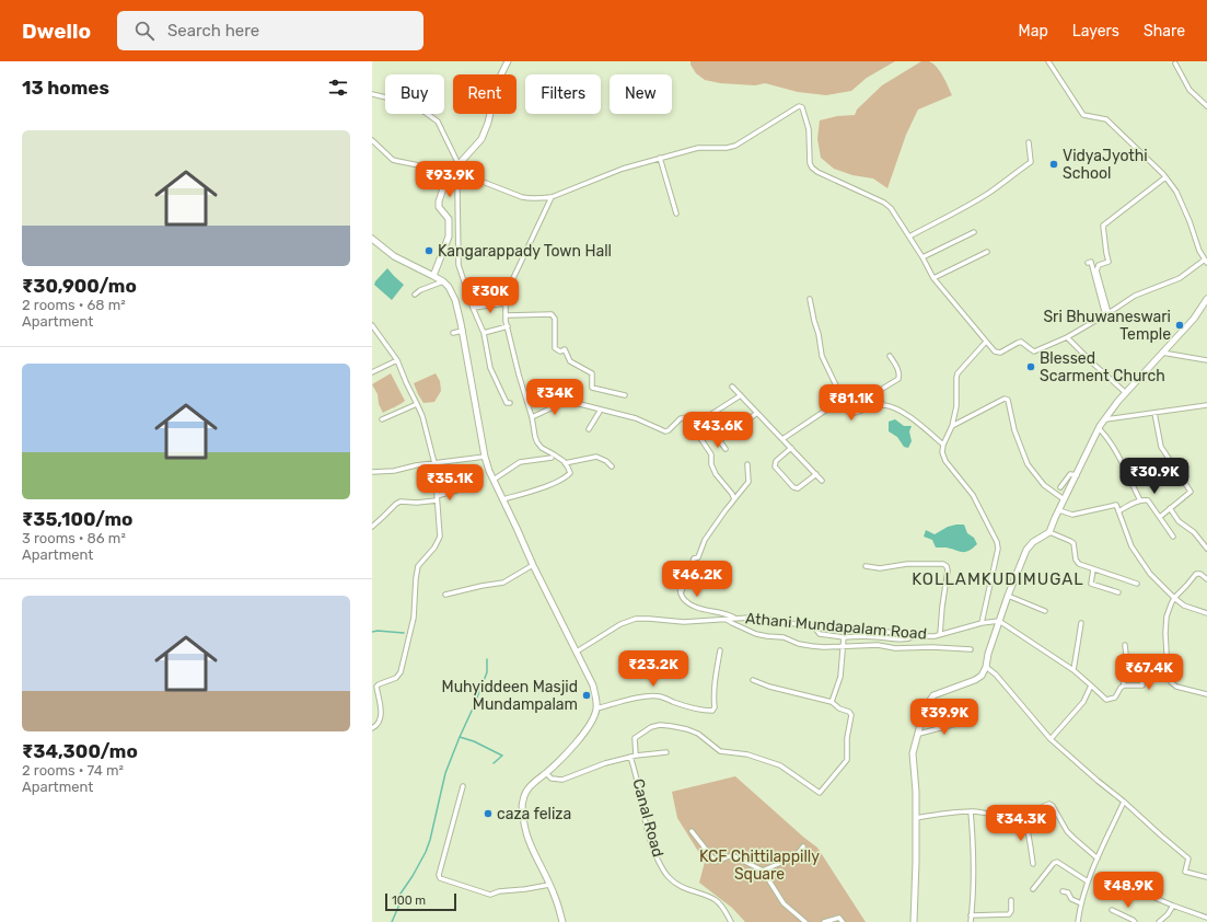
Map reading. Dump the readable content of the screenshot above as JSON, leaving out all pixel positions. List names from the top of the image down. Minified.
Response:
{"streets":{"street":["Athani Mundapalam Road","Canal Road"]},"districts":["KOLLAMKUDIMUGAL"],"parks":["KCF Chittilappilly Square"],"places":["VidyaJyothi School","Kangarappady Town Hall","Sri Bhuwaneswari Temple","Blessed Scarment Church","Muhyiddeen Masjid Mundampalam","caza feliza"],"scale_bar":"100 m","page":{"header":"Dwello","search":"Search here","nav":["Map","Layers","Share"],"heading":"13 homes","chip":["Buy","Rent","Filters","New"],"list":[{"name":"₹30,900/mo","note":"2 rooms · 68 m² · Apartment"},{"name":"₹35,100/mo","note":"3 rooms · 86 m² · Apartment"},{"name":"₹34,300/mo","note":"2 rooms · 74 m² · Apartment"}],"price":["₹93.9K","₹30K","₹34K","₹81.1K","₹43.6K","₹30.9K","₹35.1K","₹46.2K","₹23.2K","₹67.4K","₹39.9K","₹34.3K","₹48.9K"],"scale":"100 m"}}
